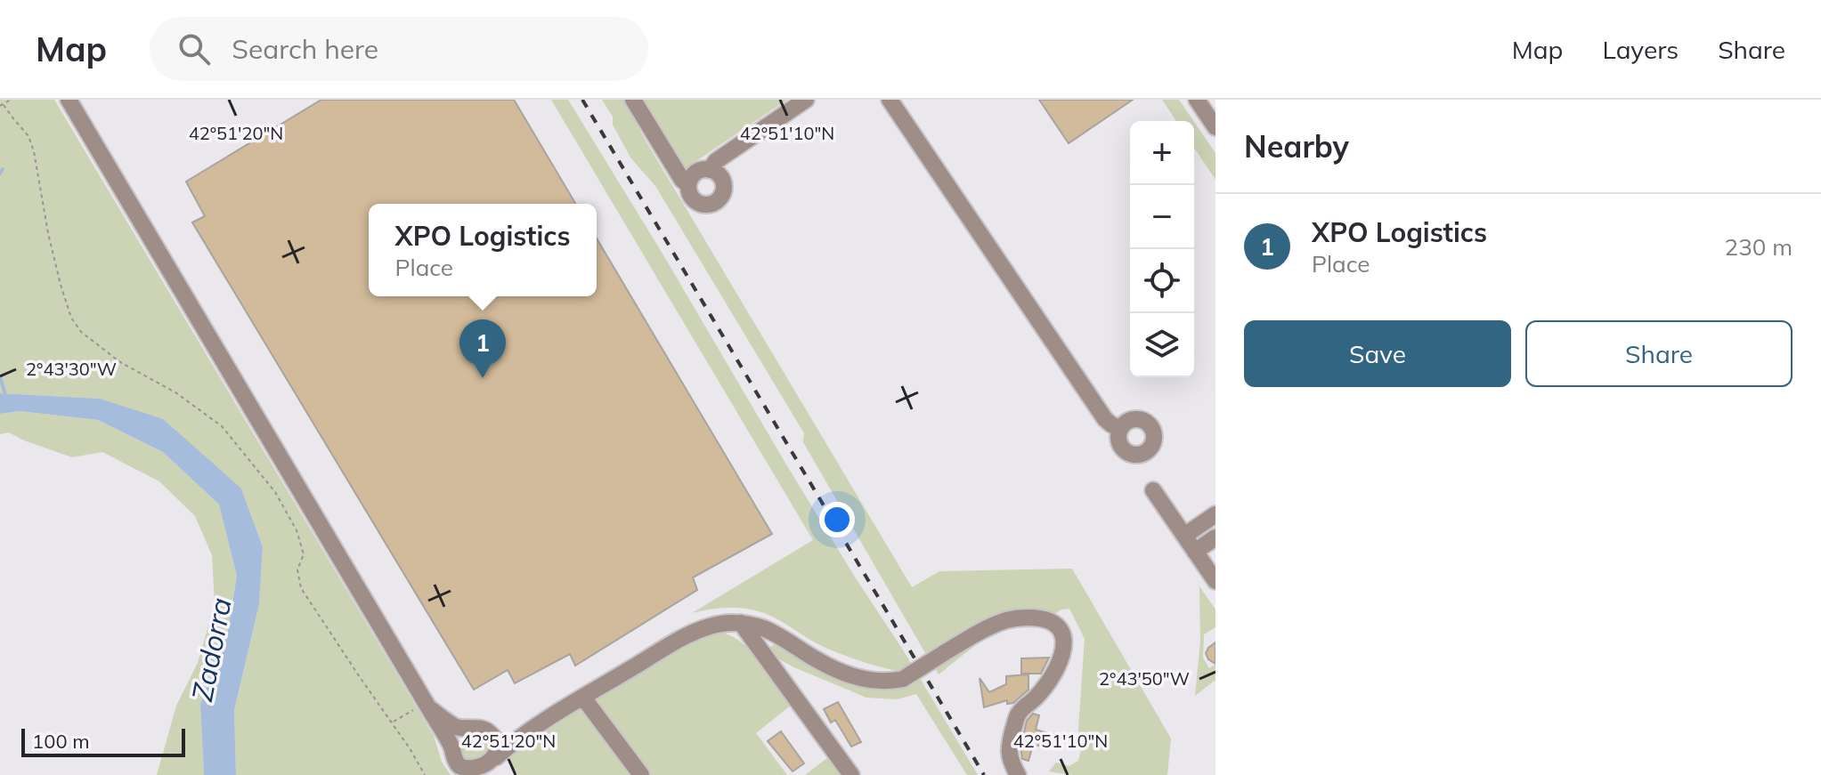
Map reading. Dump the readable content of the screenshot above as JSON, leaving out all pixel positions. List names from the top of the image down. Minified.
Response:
{"water":["Zadorra"],"scale_bar":"100 m","page":{"header":"Map","search":"Search here","nav":["Map","Layers","Share"],"heading":"Nearby","map_buttons":["+","−"],"list":[{"mark":"1","name":"XPO Logistics","note":"Place","value":"230 m"}],"popup":["XPO Logistics","Place"],"buttons":["Save","Share"],"pins":"1","scale":"100 m"},"coordinates":["42°51'20\"N","42°51'10\"N","2°43'30\"W","2°43'50\"W"]}
